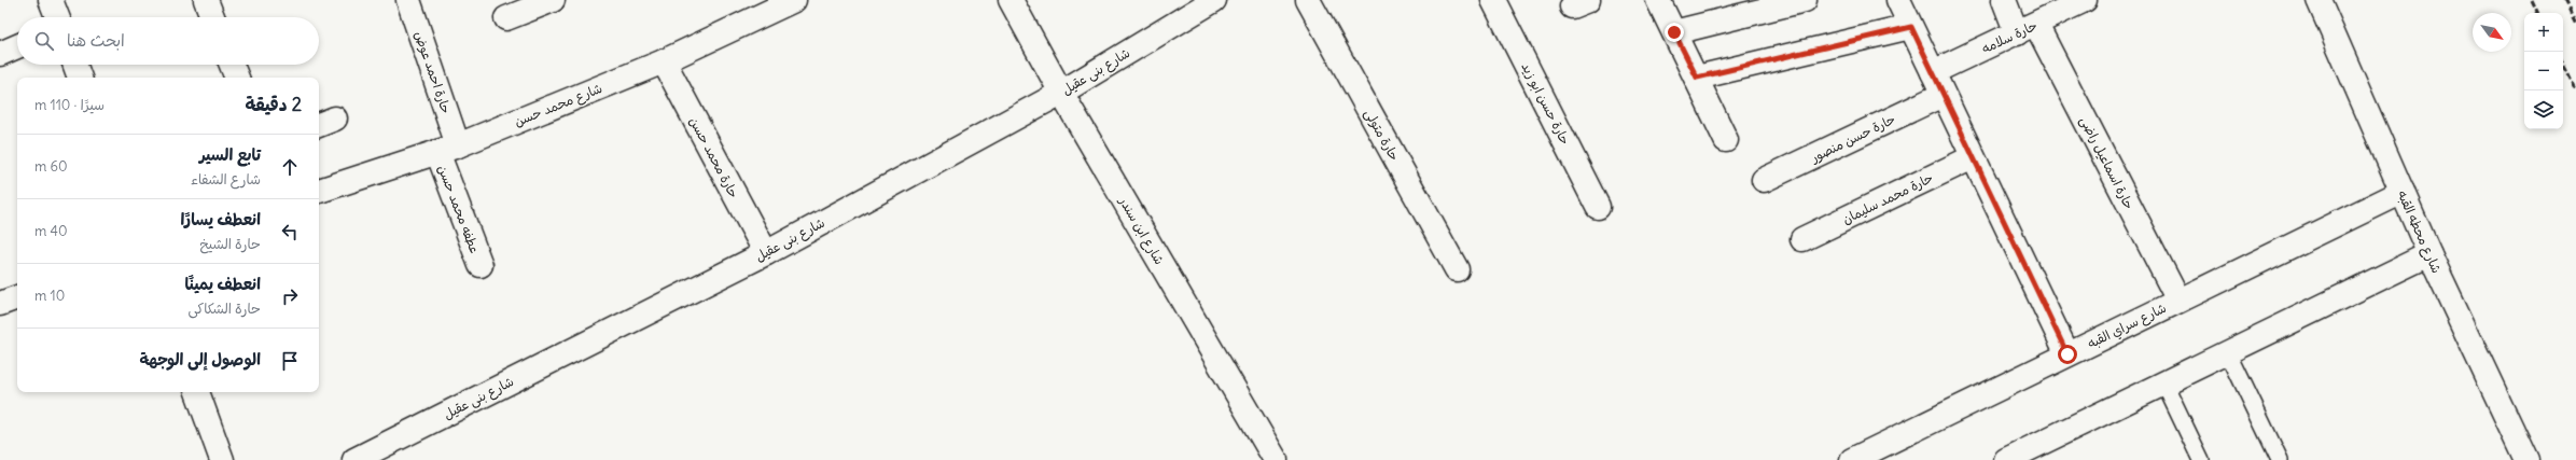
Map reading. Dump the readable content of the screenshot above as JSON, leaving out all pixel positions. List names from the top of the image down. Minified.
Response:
{"streets":{"street":["حارة سلامه","شارع بنى عقيل","حارة احمد عوض","حارة حسن ابو زيد","شارع محمد حسن","حارة متولى","حارة حسن منصور","حارة محمد حسن","حارة اسماعيل راضى","حارة محمد سليمان","عطفه محمد حسن","شارع ابن سندر","شارع محطه القبه","شارع سراي القبه"]},"crossings":[["حارة سلامه","حارة اسماعيل راضى"],["شارع بنى عقيل","حارة محمد حسن"],["شارع بنى عقيل","شارع ابن سندر"],["حارة احمد عوض","شارع محمد حسن"],["حارة احمد عوض","عطفه محمد حسن"],["شارع محمد حسن","حارة محمد حسن"],["شارع محمد حسن","عطفه محمد حسن"],["حارة اسماعيل راضى","شارع سراي القبه"],["شارع محطه القبه","شارع سراي القبه"]],"north":"bottom right","page":{"map_buttons":["+","−"],"search":"ابحث هنا","heading":["2 دقيقة","سيرًا · 110 m"],"list":[["تابع السير","شارع الشفاء","60 m"],["انعطف يسارًا","حارة الشيخ","40 m"],["انعطف يمينًا","حارة الشكاكى","10 m"],"الوصول إلى الوجهة"]}}
